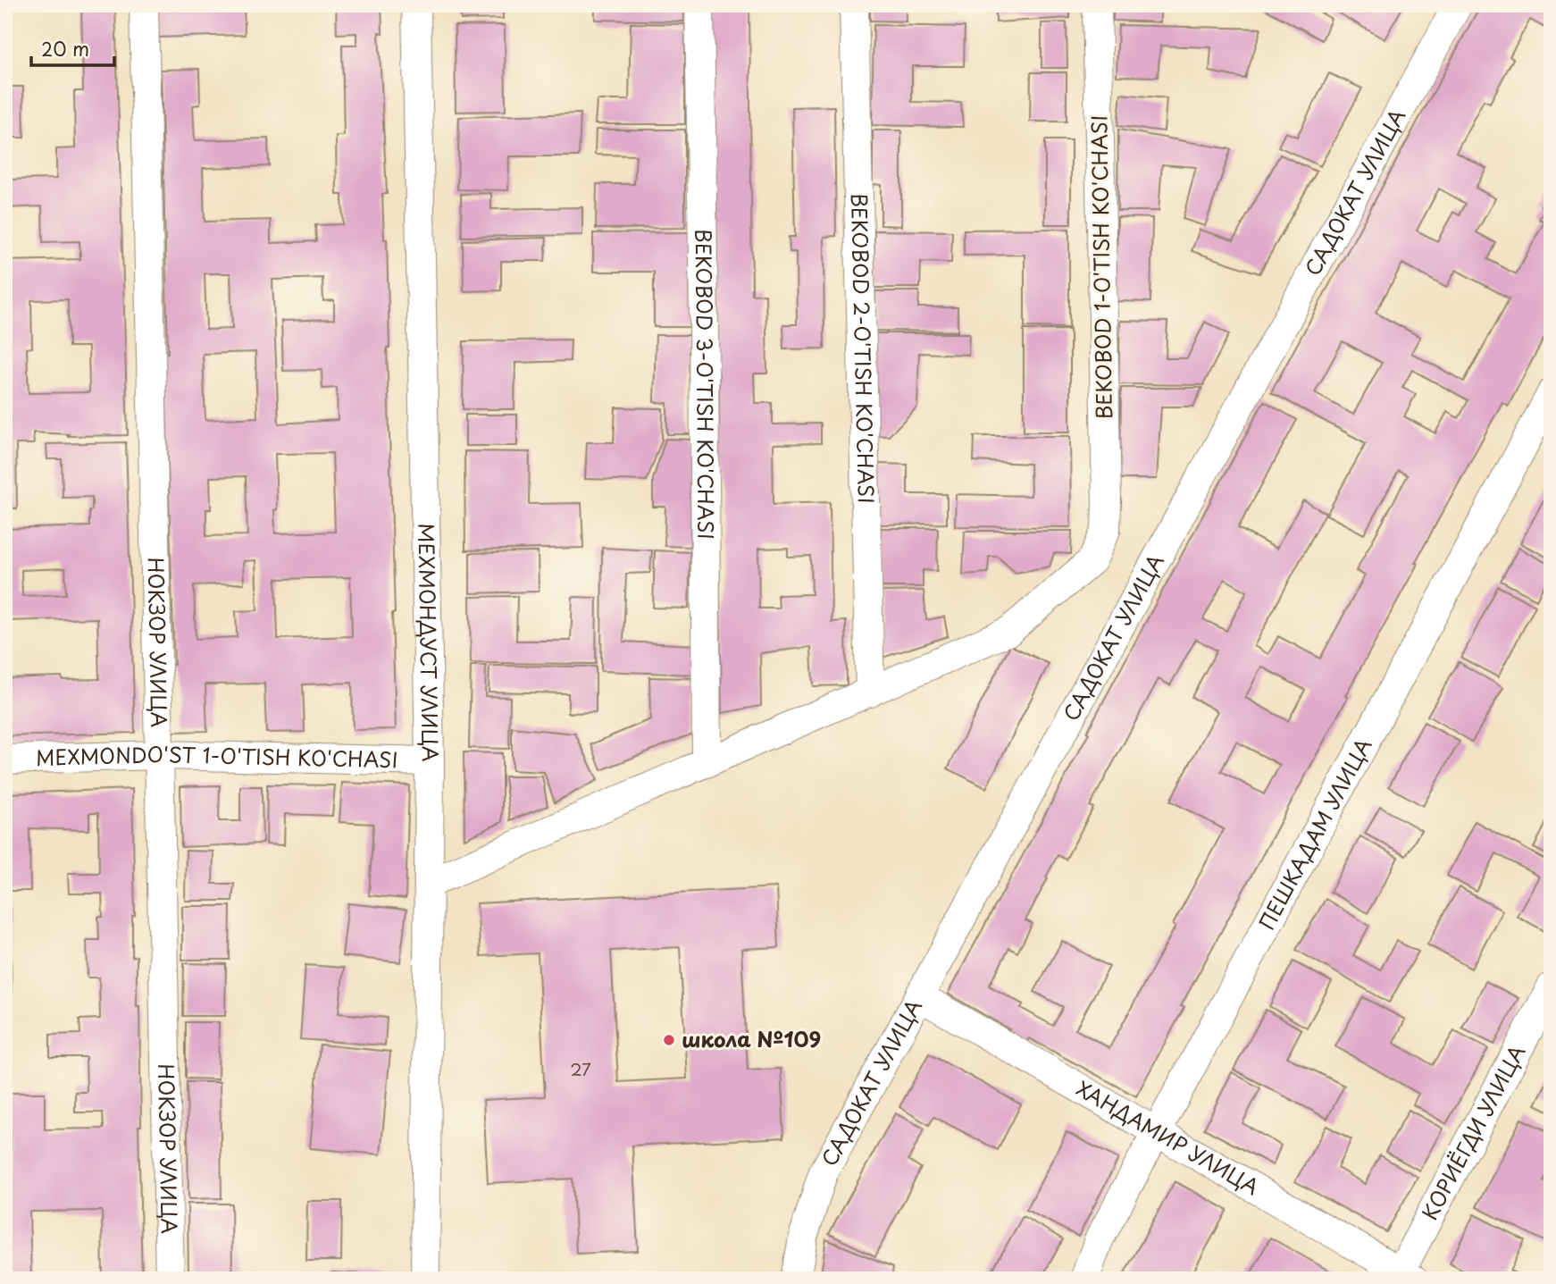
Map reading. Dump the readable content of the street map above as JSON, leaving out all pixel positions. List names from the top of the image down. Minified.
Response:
{"streets":{"street":["САДОКАТ УЛИЦА","BEKOBOD 1-O'TISH KO'CHASI","BEKOBOD 2-O'TISH KO'CHASI","BEKOBOD 3-O'TISH KO'CHASI","МЕХМОНДУСТ УЛИЦА","НОКЗОР УЛИЦА","MEXMONDO'ST 1-O'TISH KO'CHASI","ПЕШКАДАМ УЛИЦА","КОРИЁГДИ УЛИЦА","ХАНДАМИР УЛИЦА"]},"crossings":[["САДОКАТ УЛИЦА","ХАНДАМИР УЛИЦА"],["BEKOBOD 1-O'TISH KO'CHASI","BEKOBOD 2-O'TISH KO'CHASI"],["МЕХМОНДУСТ УЛИЦА","MEXMONDO'ST 1-O'TISH KO'CHASI"],["НОКЗОР УЛИЦА","MEXMONDO'ST 1-O'TISH KO'CHASI"],["ПЕШКАДАМ УЛИЦА","ХАНДАМИР УЛИЦА"],["КОРИЁГДИ УЛИЦА","ХАНДАМИР УЛИЦА"]],"places":["школа №109"],"house_numbers":["27"],"scale_bar":"20 m"}
